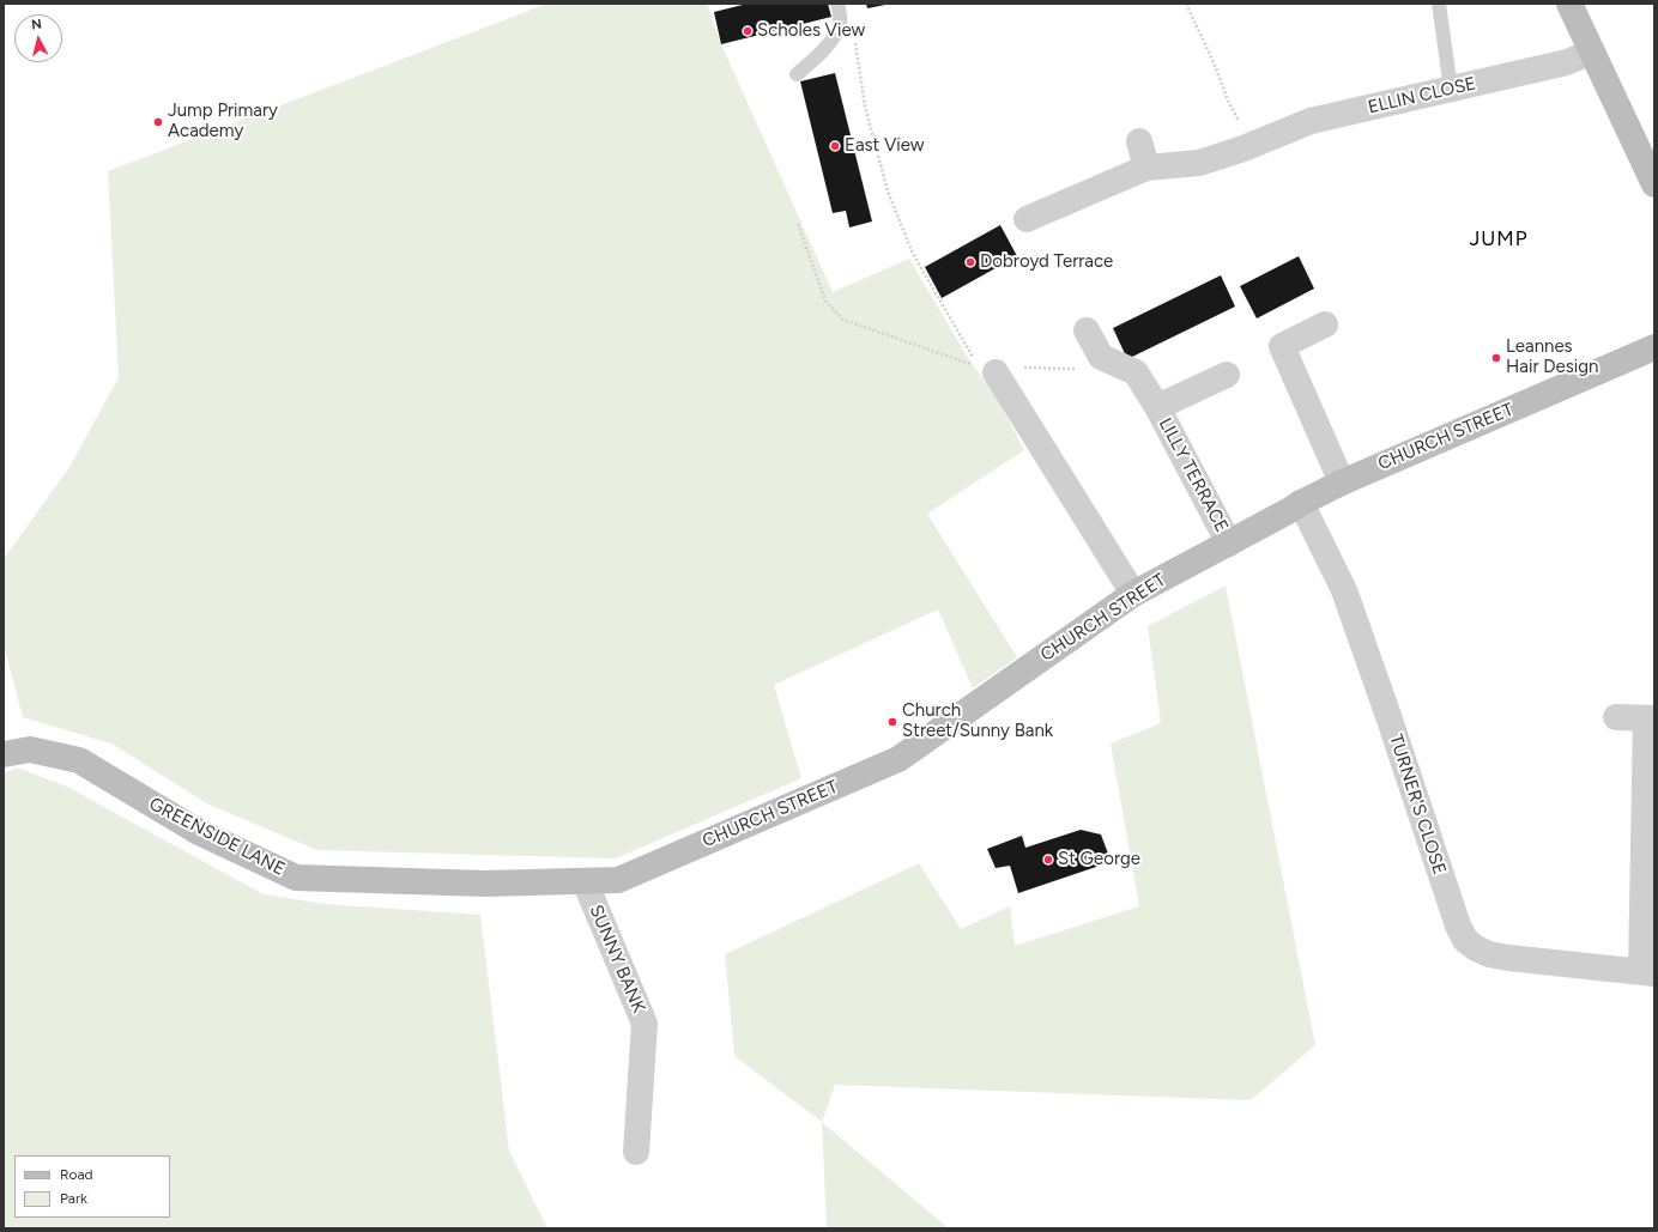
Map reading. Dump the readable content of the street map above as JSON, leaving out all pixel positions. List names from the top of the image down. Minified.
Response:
{"streets":{"street":["ELLIN CLOSE","CHURCH STREET","LILLY TERRACE","TURNER'S CLOSE","GREENSIDE LANE","SUNNY BANK"]},"crossings":[["CHURCH STREET","LILLY TERRACE"],["CHURCH STREET","TURNER'S CLOSE"],["CHURCH STREET","GREENSIDE LANE"],["CHURCH STREET","SUNNY BANK"],["GREENSIDE LANE","SUNNY BANK"]],"districts":["JUMP"],"places":["Scholes View","Jump Primary Academy","East View","Dobroyd Terrace","Leannes Hair Design","Church Street/Sunny Bank","St George"],"legend":["Road","Park"],"north":"top"}
